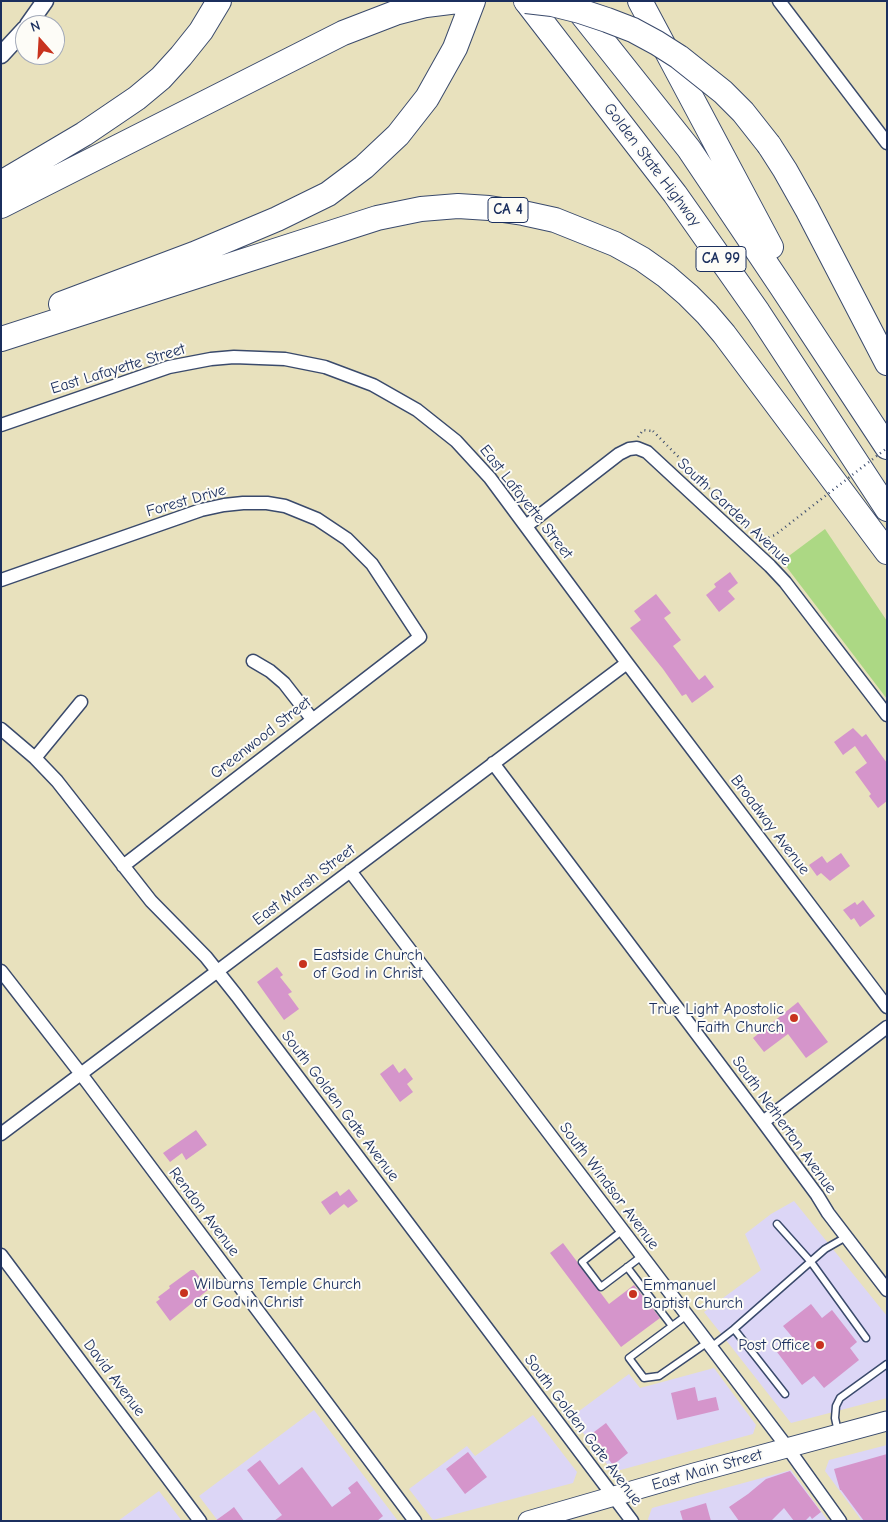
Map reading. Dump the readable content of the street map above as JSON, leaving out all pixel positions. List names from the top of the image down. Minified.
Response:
{"streets":{"highway":["Golden State Highway","CA 4","CA 99"],"main road":["East Main Street"],"street":["East Lafayette Street","Forest Drive","South Garden Avenue","Greenwood Street","Broadway Avenue","East Marsh Street","South Golden Gate Avenue","South Netherton Avenue","South Windsor Avenue","Rendon Avenue","David Avenue"]},"crossings":[["East Lafayette Street","South Garden Avenue"],["East Lafayette Street","Broadway Avenue"],["East Lafayette Street","East Marsh Street"],["Forest Drive","Greenwood Street"],["Greenwood Street","South Golden Gate Avenue"],["Broadway Avenue","East Marsh Street"],["East Marsh Street","South Golden Gate Avenue"],["East Marsh Street","South Netherton Avenue"],["East Marsh Street","South Windsor Avenue"],["East Marsh Street","Rendon Avenue"],["South Golden Gate Avenue","East Main Street"],["South Windsor Avenue","East Main Street"]],"places":["Eastside Church of God in Christ","True Light Apostolic Faith Church","Wilburns Temple Church of God in Christ","Emmanuel Baptist Church","Post Office"],"north":"top"}
